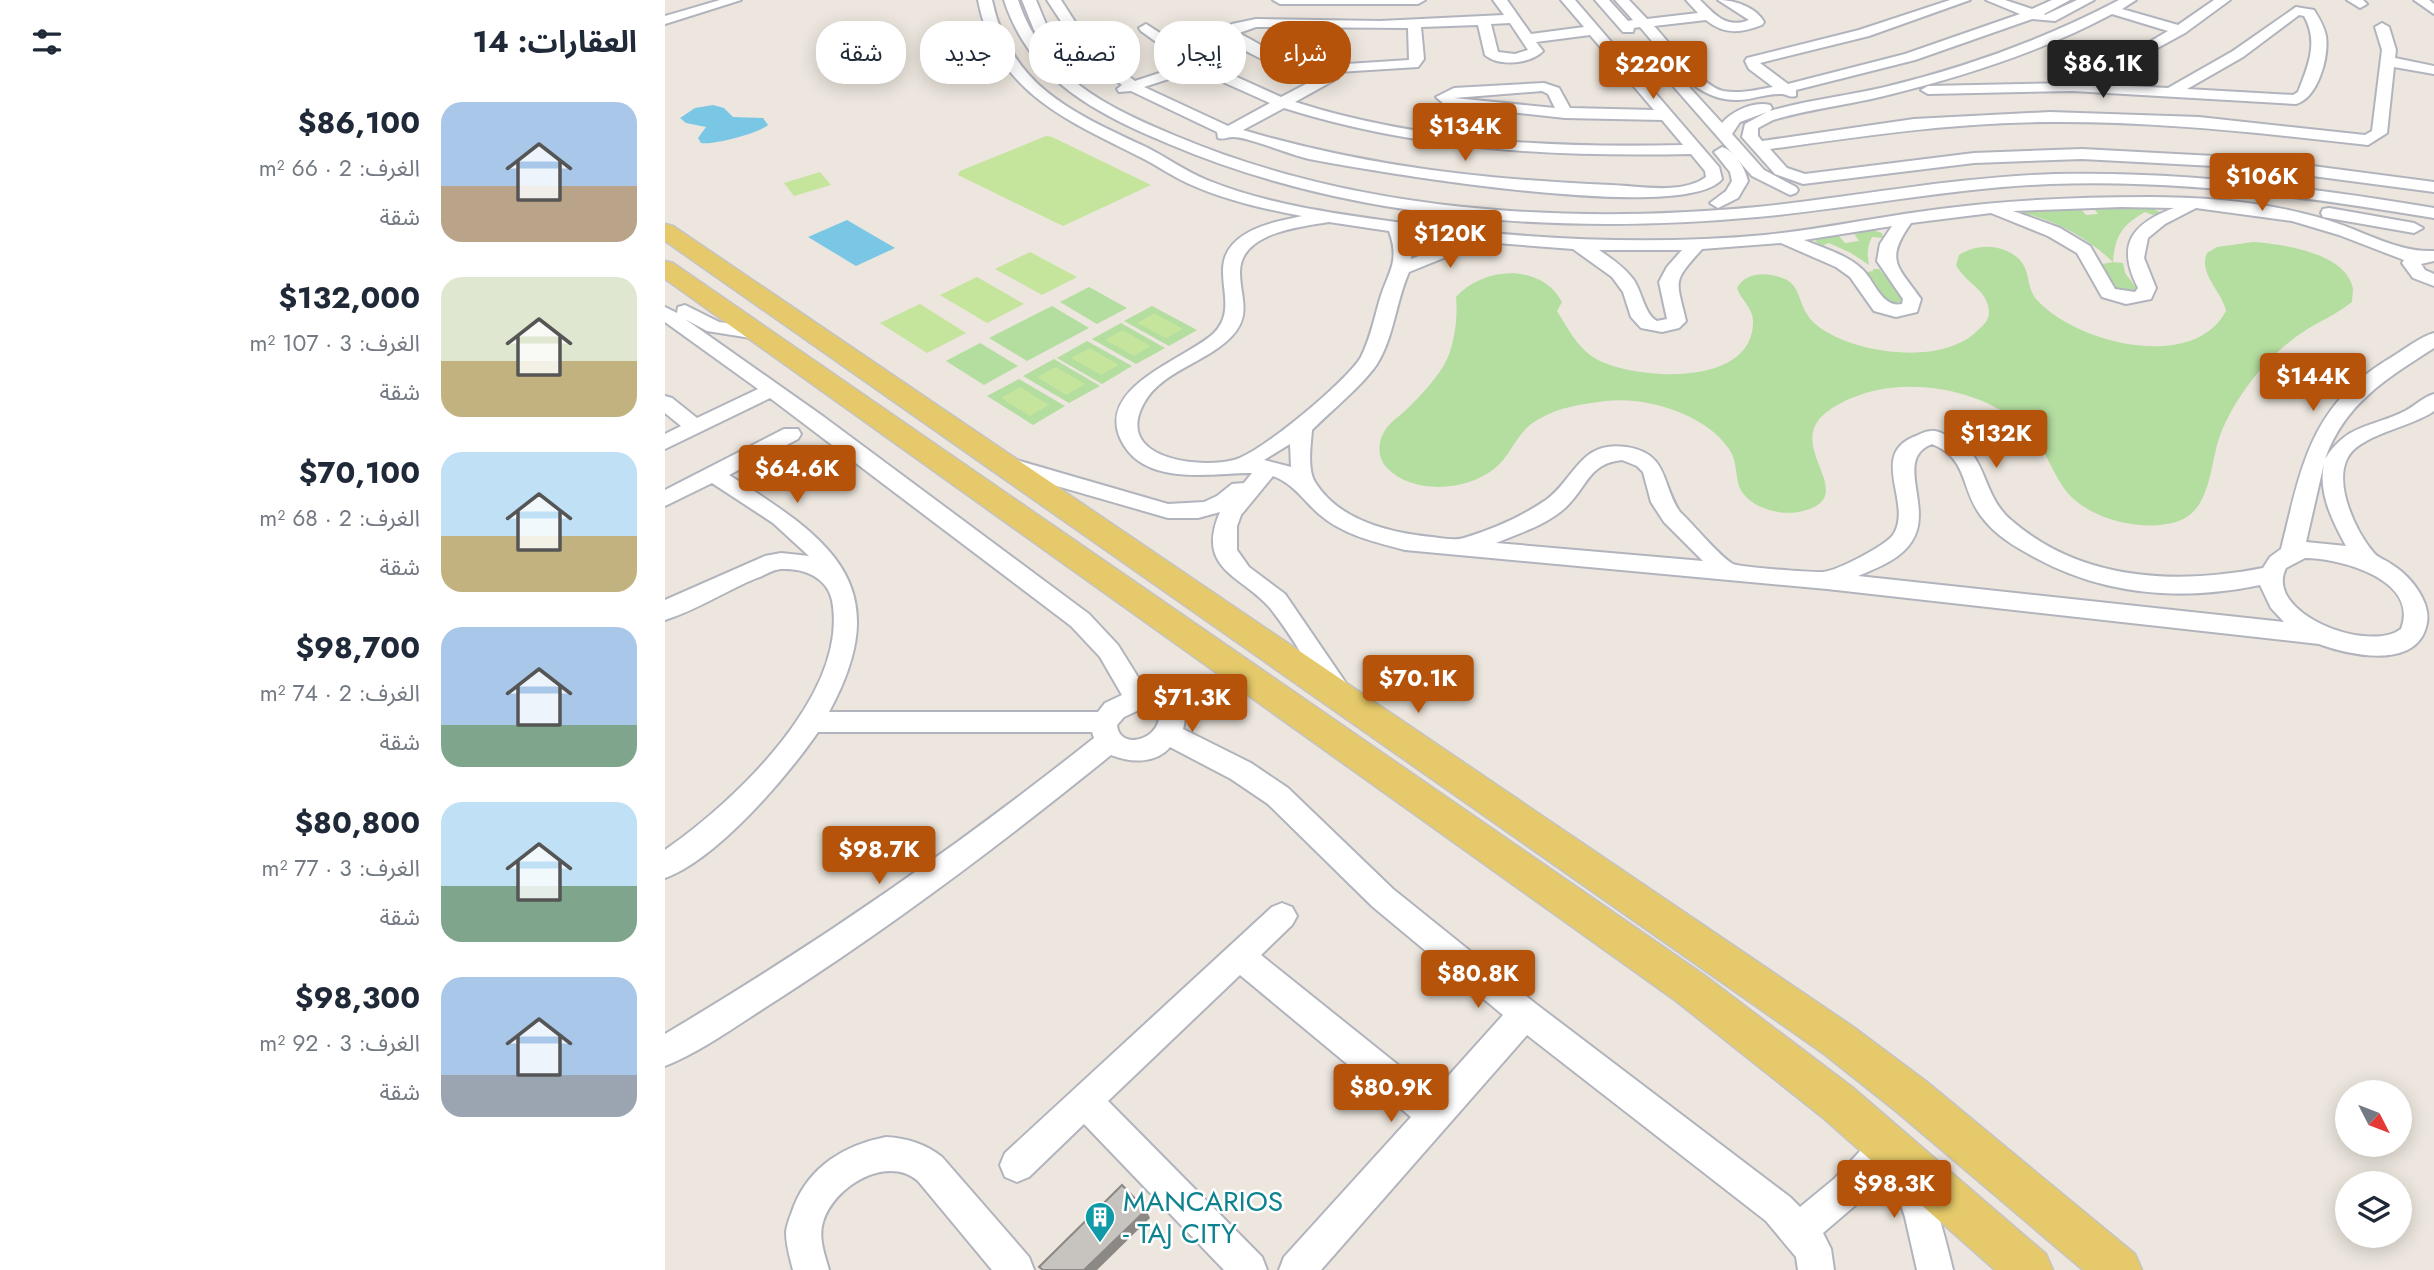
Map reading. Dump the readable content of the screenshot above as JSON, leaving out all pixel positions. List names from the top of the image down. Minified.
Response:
{"places":{"building":["MANCARIOS - TAJ CITY"]},"north":"bottom right","page":{"heading":"العقارات: 14","chip":["شراء","إيجار","تصفية","جديد","شقة"],"price":["$86.1K","$220K","$134K","$106K","$120K","$144K","$132K","$64.6K","$70.1K","$71.3K","$98.7K","$80.8K","$80.9K","$98.3K"],"list":[{"name":"$86,100","note":"الغرف: 2 · 66 m² · شقة"},{"name":"$132,000","note":"الغرف: 3 · 107 m² · شقة"},{"name":"$70,100","note":"الغرف: 2 · 68 m² · شقة"},{"name":"$98,700","note":"الغرف: 2 · 74 m² · شقة"},{"name":"$80,800","note":"الغرف: 3 · 77 m² · شقة"},{"name":"$98,300","note":"الغرف: 3 · 92 m² · شقة"}]}}
